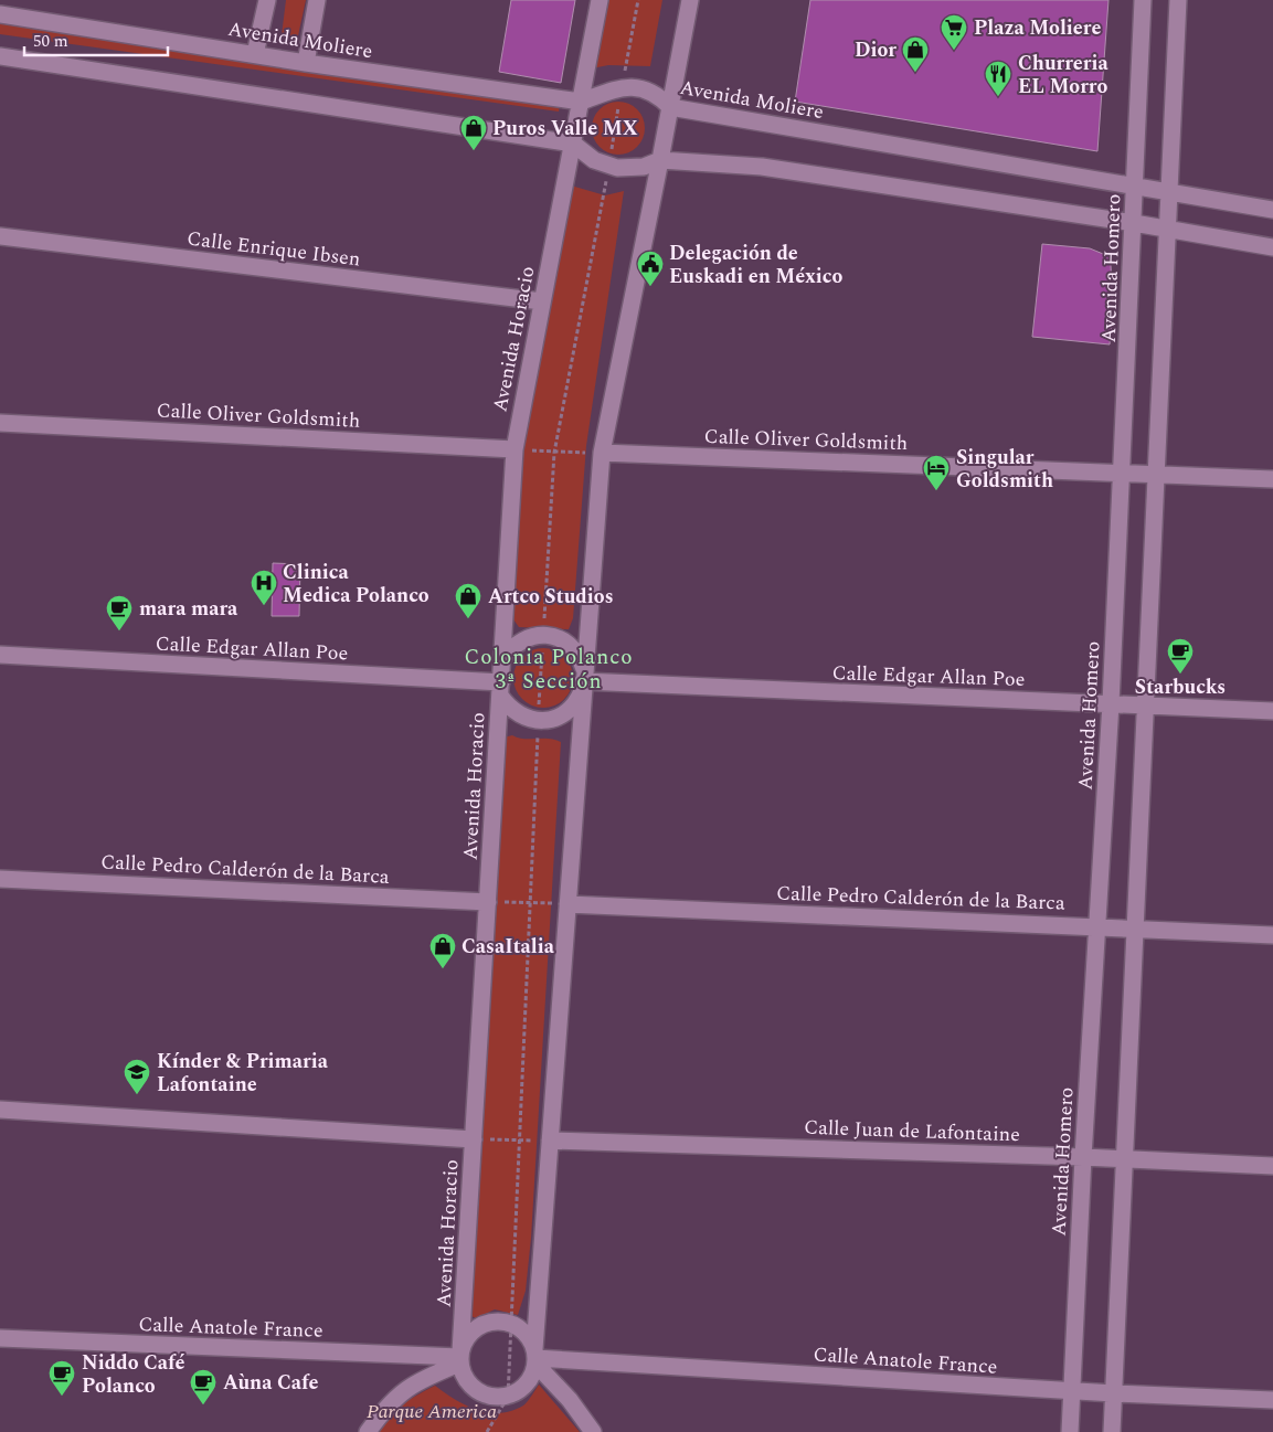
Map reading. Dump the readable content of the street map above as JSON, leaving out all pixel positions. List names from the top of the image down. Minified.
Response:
{"streets":{"street":["Avenida Moliere","Calle Enrique Ibsen","Avenida Homero","Avenida Horacio","Calle Oliver Goldsmith","Calle Edgar Allan Poe","Calle Pedro Calderón de la Barca","Calle Juan de Lafontaine","Calle Anatole France"]},"crossings":[["Avenida Moliere","Avenida Homero"],["Avenida Moliere","Avenida Horacio"],["Calle Enrique Ibsen","Avenida Horacio"],["Avenida Homero","Calle Oliver Goldsmith"],["Avenida Homero","Calle Edgar Allan Poe"],["Avenida Homero","Calle Pedro Calderón de la Barca"],["Avenida Homero","Calle Juan de Lafontaine"],["Avenida Homero","Calle Anatole France"],["Avenida Horacio","Calle Oliver Goldsmith"],["Avenida Horacio","Calle Edgar Allan Poe"],["Avenida Horacio","Calle Pedro Calderón de la Barca"],["Avenida Horacio","Calle Anatole France"]],"districts":["Colonia Polanco 3ª Sección"],"parks":["Parque America"],"places":{"supermarket":["Plaza Moliere"],"shop":["Dior","Puros Valle MX","Artco Studios","CasaItalia"],"restaurant":["Churreria EL Morro"],"public building":["Delegación de Euskadi en México"],"hotel":["Singular Goldsmith"],"hospital":["Clinica Medica Polanco"],"cafe":["mara mara","Starbucks","Niddo Café Polanco","Aùna Cafe"],"school or university":["Kínder & Primaria Lafontaine"]},"scale_bar":"50 m"}
